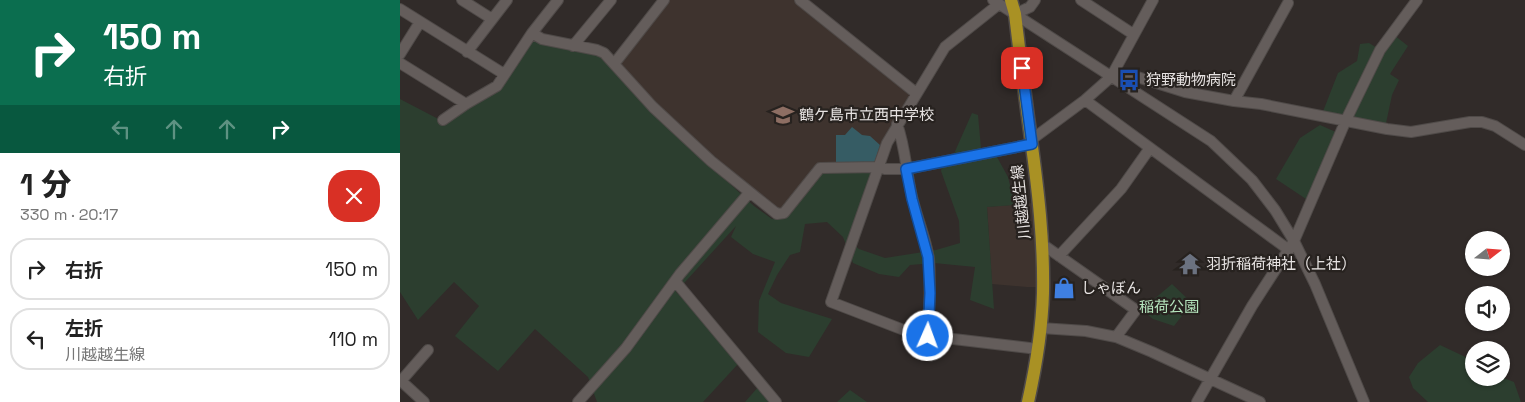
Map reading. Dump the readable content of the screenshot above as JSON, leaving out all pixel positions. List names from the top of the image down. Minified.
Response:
{"streets":{"main road":["川越越生線"]},"parks":["稲荷公園"],"places":{"bus stop":["狩野動物病院"],"school or university":["鶴ケ島市立西中学校"],"temple":["羽折稲荷神社（上社）"],"shop":["しゃぼん"]},"north":"right","page":{"turn":["150 m","右折"],"heading":["1 分","330 m · 20:17"],"list":[{"name":"右折","value":"150 m"},{"name":"左折","note":"川越越生線","value":"110 m"}]}}
